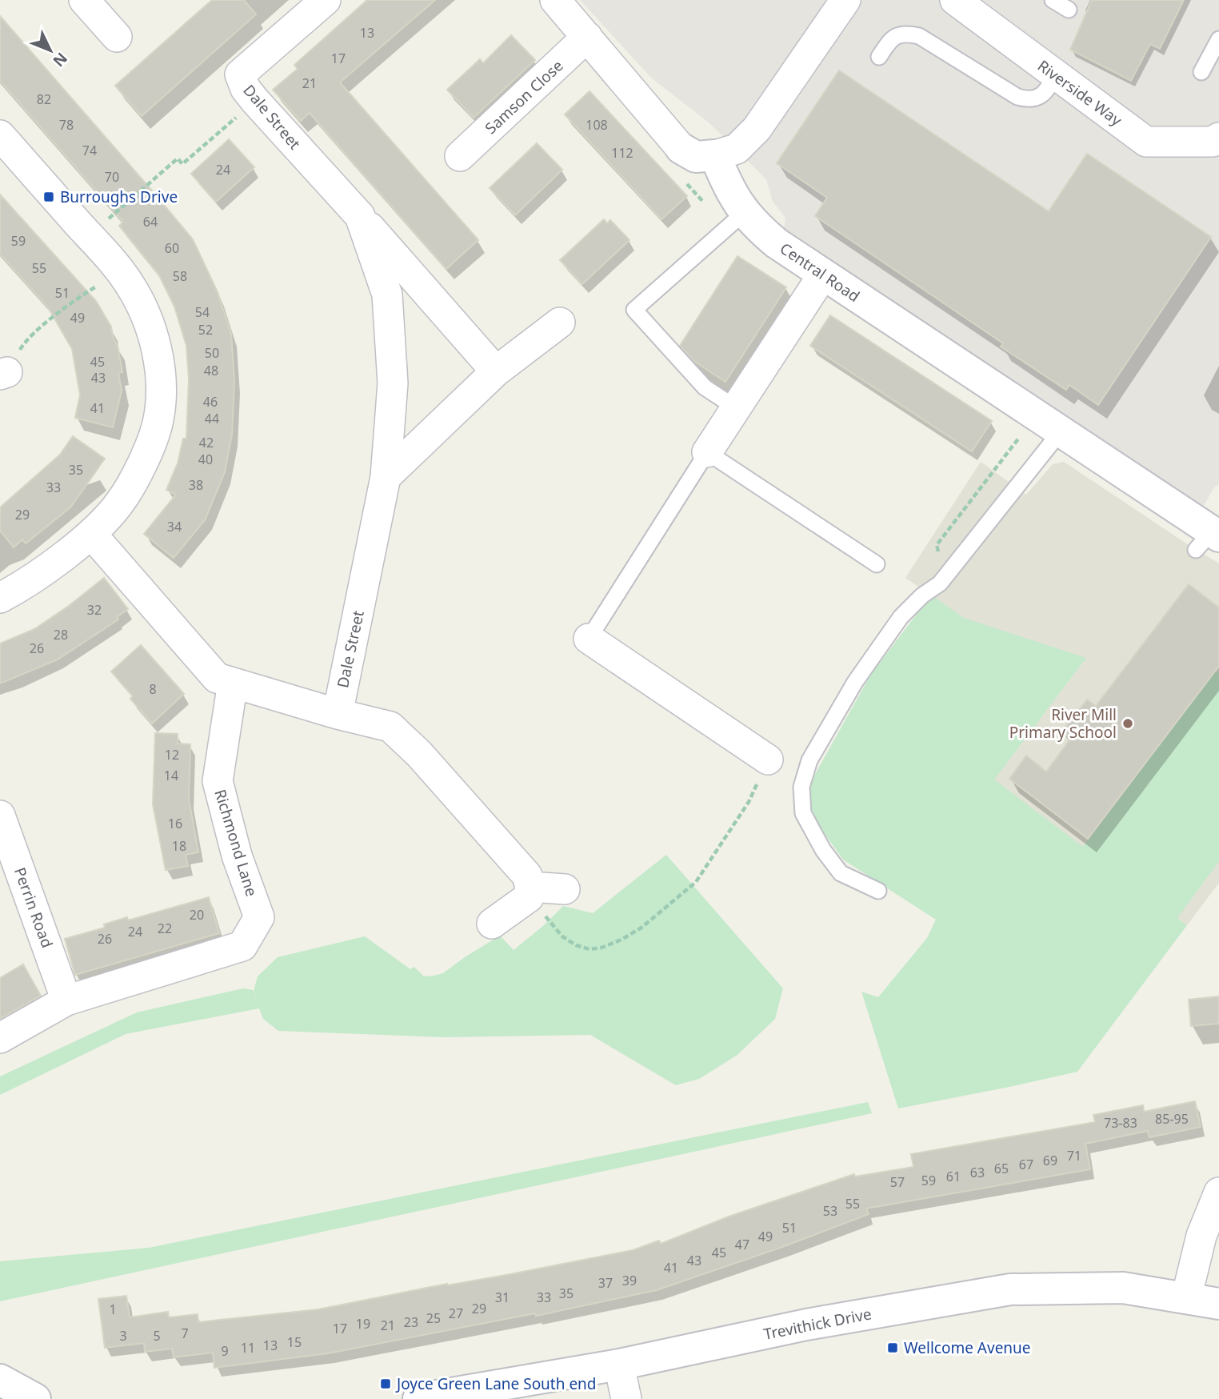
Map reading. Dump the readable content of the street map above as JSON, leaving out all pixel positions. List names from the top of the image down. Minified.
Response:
{"streets":{"street":["Riverside Way","Samson Close","Dale Street","Central Road","Richmond Lane","Perrin Road","Trevithick Drive"]},"crossings":[["Richmond Lane","Perrin Road"]],"places":{"transit":["Burroughs Drive","Wellcome Avenue","Joyce Green Lane South end"],"other":["River Mill Primary School"]},"house_numbers":["13","17","21","82","78","108","74","112","24","70","64","59","60","55","58","51","54","49","52","50","45","48","43","46","41","44","42","40","35","38","33","29","34","32","28","26","8","12","14","16","18","20","22","24","26","85-95","73-83","71","69","67","65","63","61","59","57","55","53","51","49","47","45","43","41","39","37","35","31","33","29","1","27","25","23","19","21","17","7","3","5","15","13","11","9"],"north":"bottom right"}
